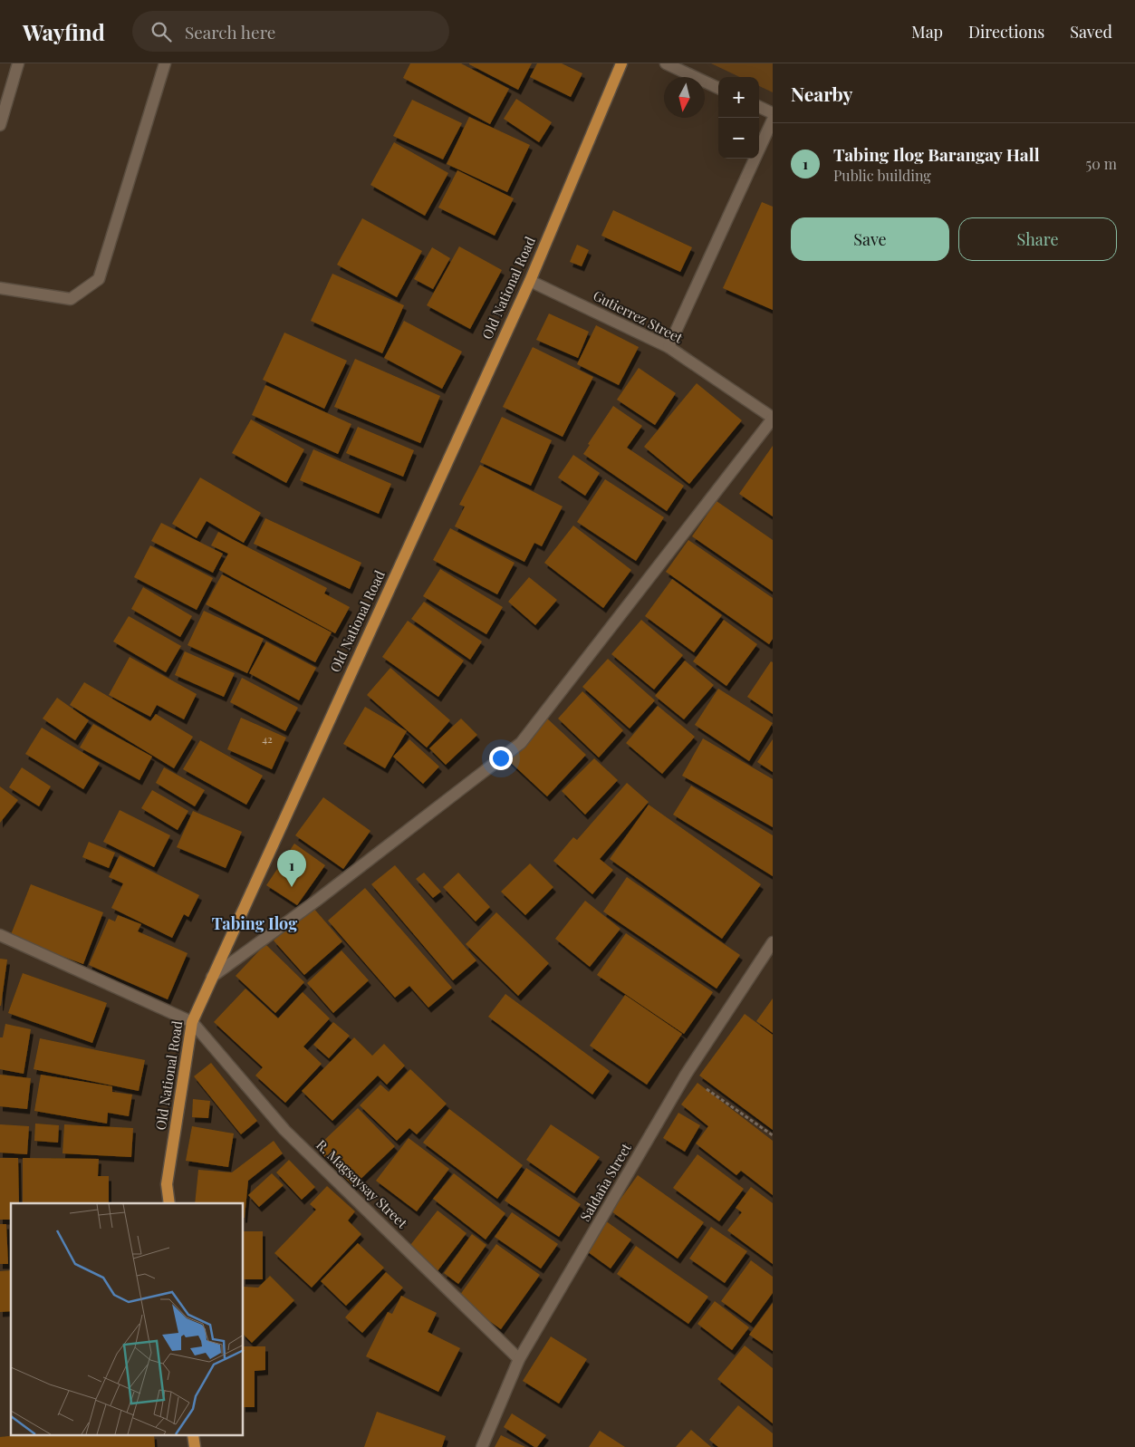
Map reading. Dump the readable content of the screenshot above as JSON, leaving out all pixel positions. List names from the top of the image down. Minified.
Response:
{"streets":{"main road":["Old National Road"],"street":["Gutierrez Street","Saldaña Street","R. Magsaysay Street"]},"crossings":[["Old National Road","Gutierrez Street"],["Old National Road","R. Magsaysay Street"],["Saldaña Street","R. Magsaysay Street"]],"districts":["Tabing Ilog"],"house_numbers":["42"],"north":"bottom","page":{"header":"Wayfind","search":"Search here","nav":["Map","Directions","Saved"],"heading":"Nearby","map_buttons":["+","−"],"list":[{"mark":"1","name":"Tabing Ilog Barangay Hall","note":"Public building","value":"50 m"}],"buttons":["Save","Share"],"pins":"1"}}
